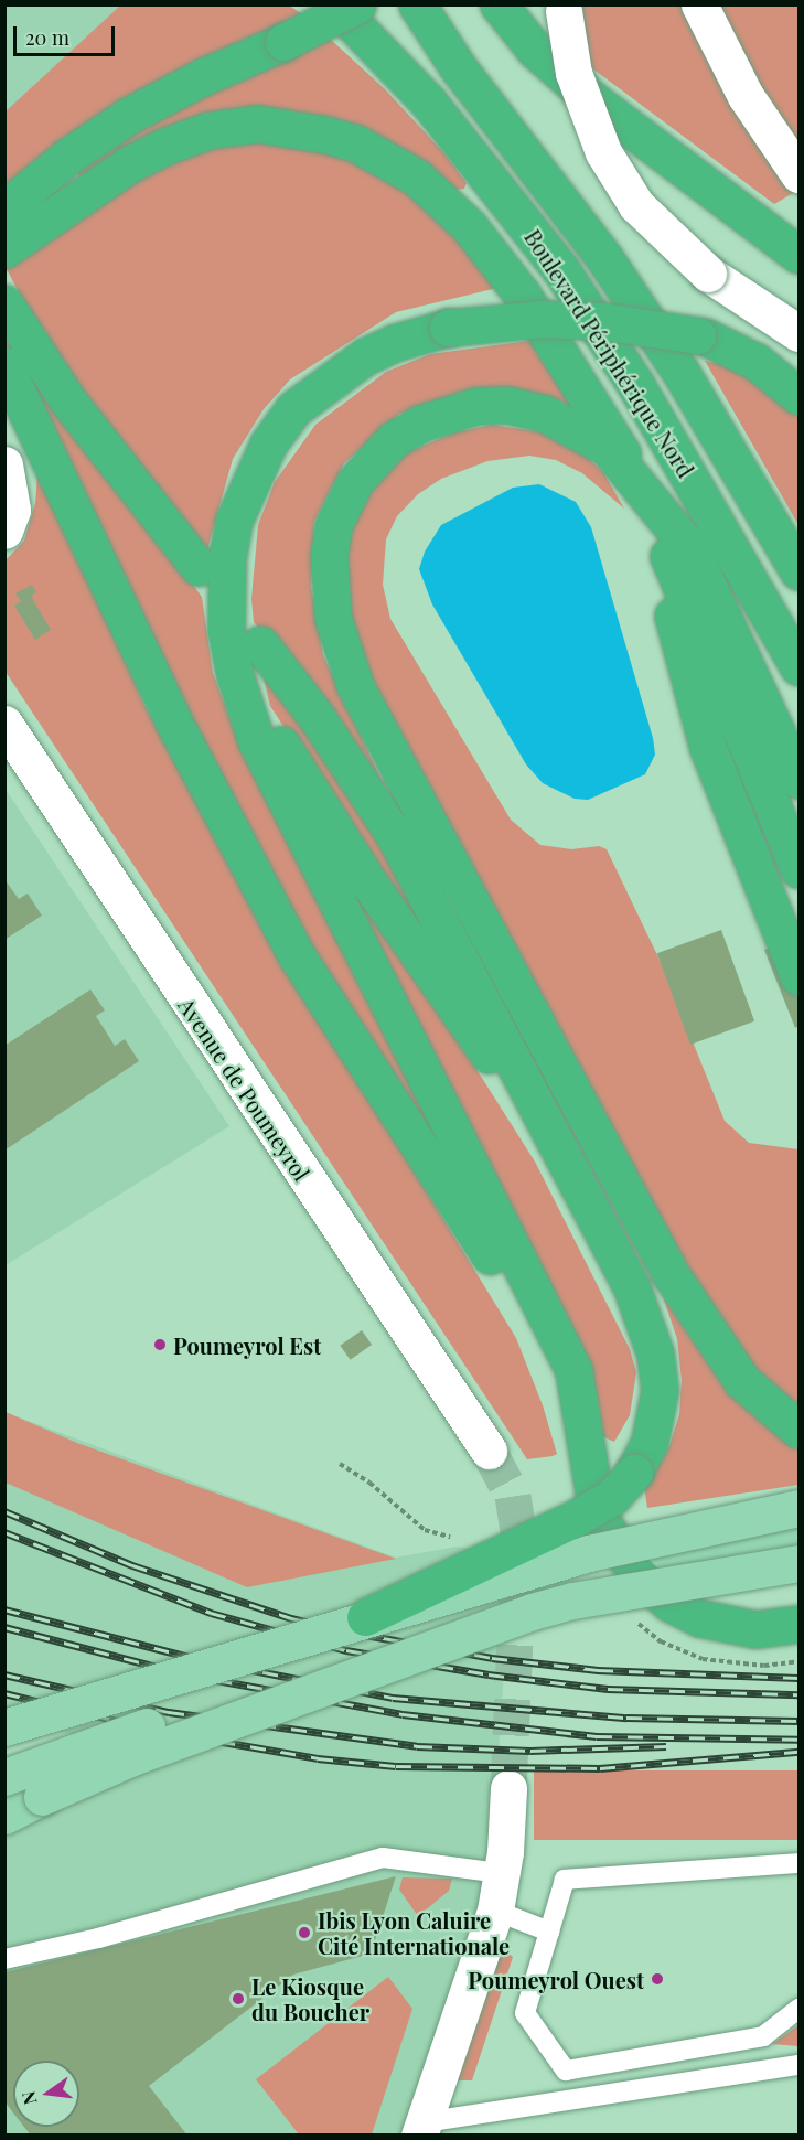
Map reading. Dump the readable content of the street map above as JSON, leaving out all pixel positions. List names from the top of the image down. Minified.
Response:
{"streets":{"highway":["Boulevard Périphérique Nord"],"main road":["Avenue de Poumeyrol"]},"places":["Poumeyrol Est","Ibis Lyon Caluire Cité Internationale","Poumeyrol Ouest","Le Kiosque du Boucher"],"scale_bar":"20 m","north":"left"}
